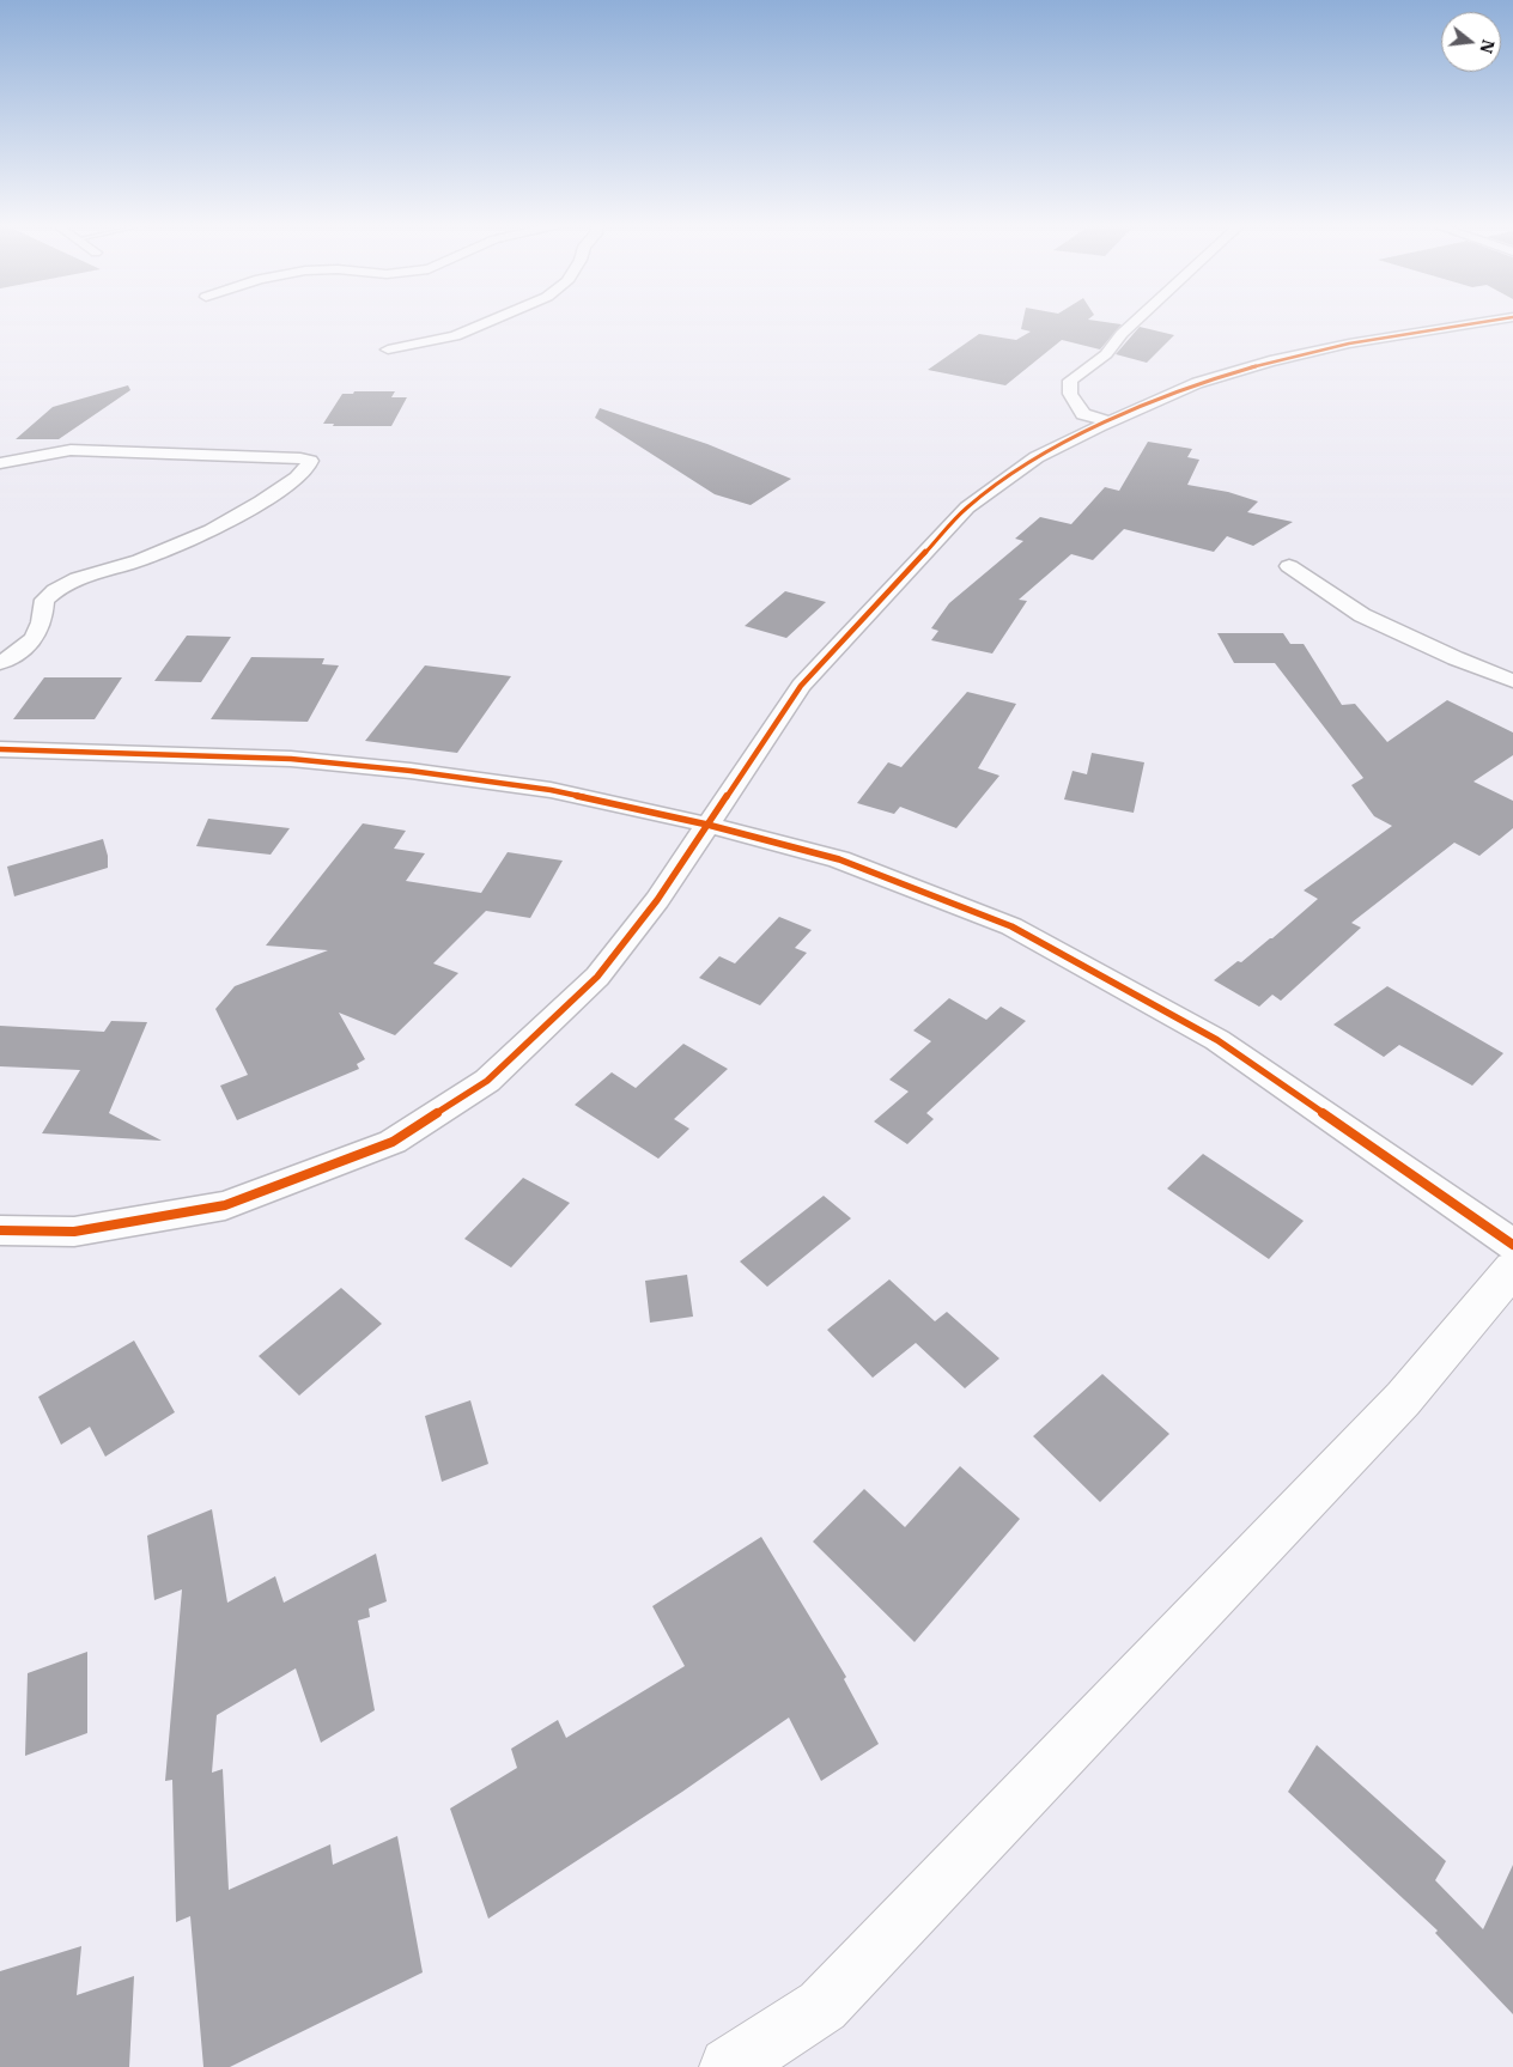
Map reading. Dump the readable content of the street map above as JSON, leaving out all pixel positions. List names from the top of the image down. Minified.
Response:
{"north":"right"}
